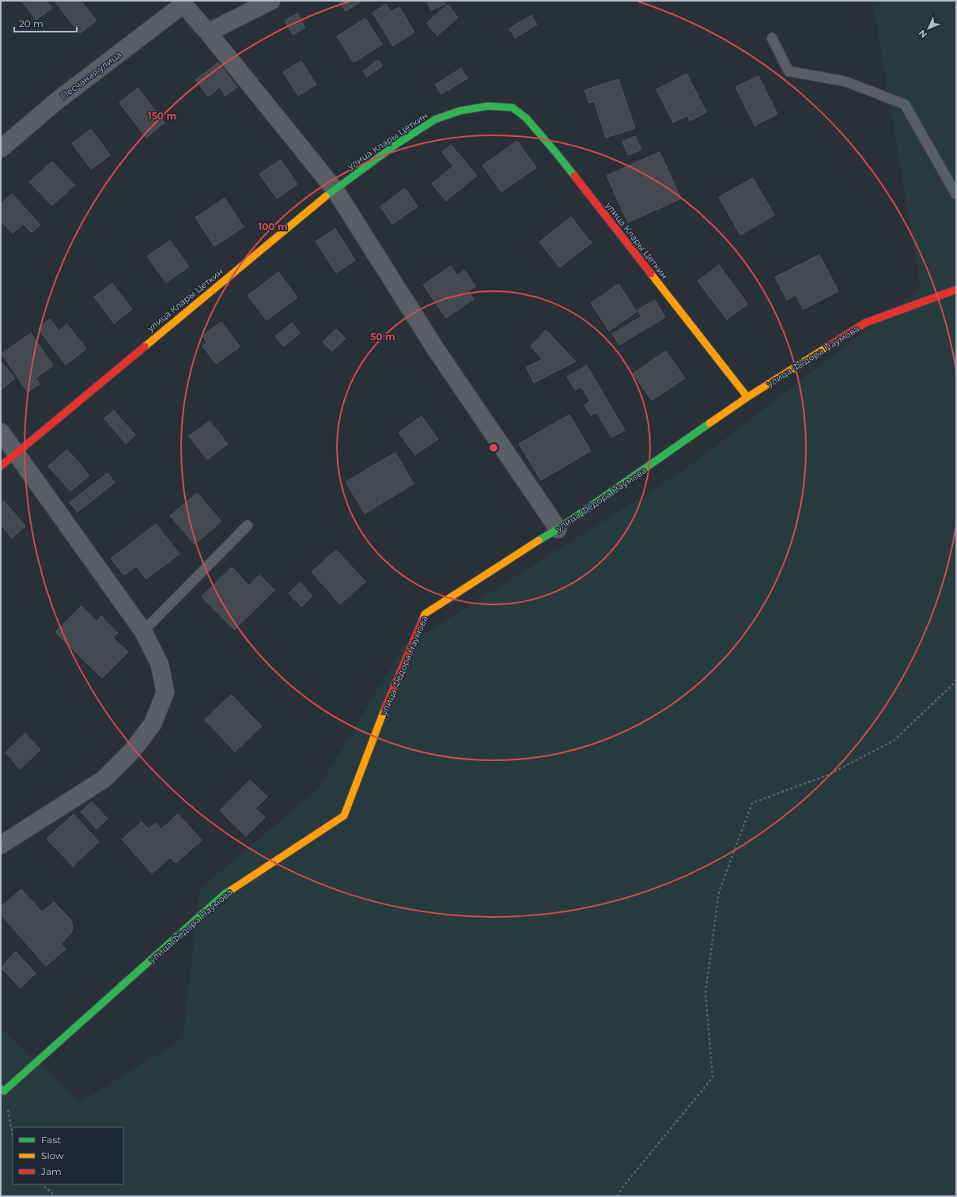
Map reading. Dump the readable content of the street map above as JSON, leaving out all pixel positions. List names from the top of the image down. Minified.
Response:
{"streets":{"street":["Песчаная улица","улица Клары Цеткин","улица Фёдора Наумова"]},"crossings":[["улица Клары Цеткин","улица Фёдора Наумова"]],"legend":["Fast","Slow","Jam"],"scale_bar":"20 m","north":"bottom left","rings":["150 m","100 m","50 m"]}
